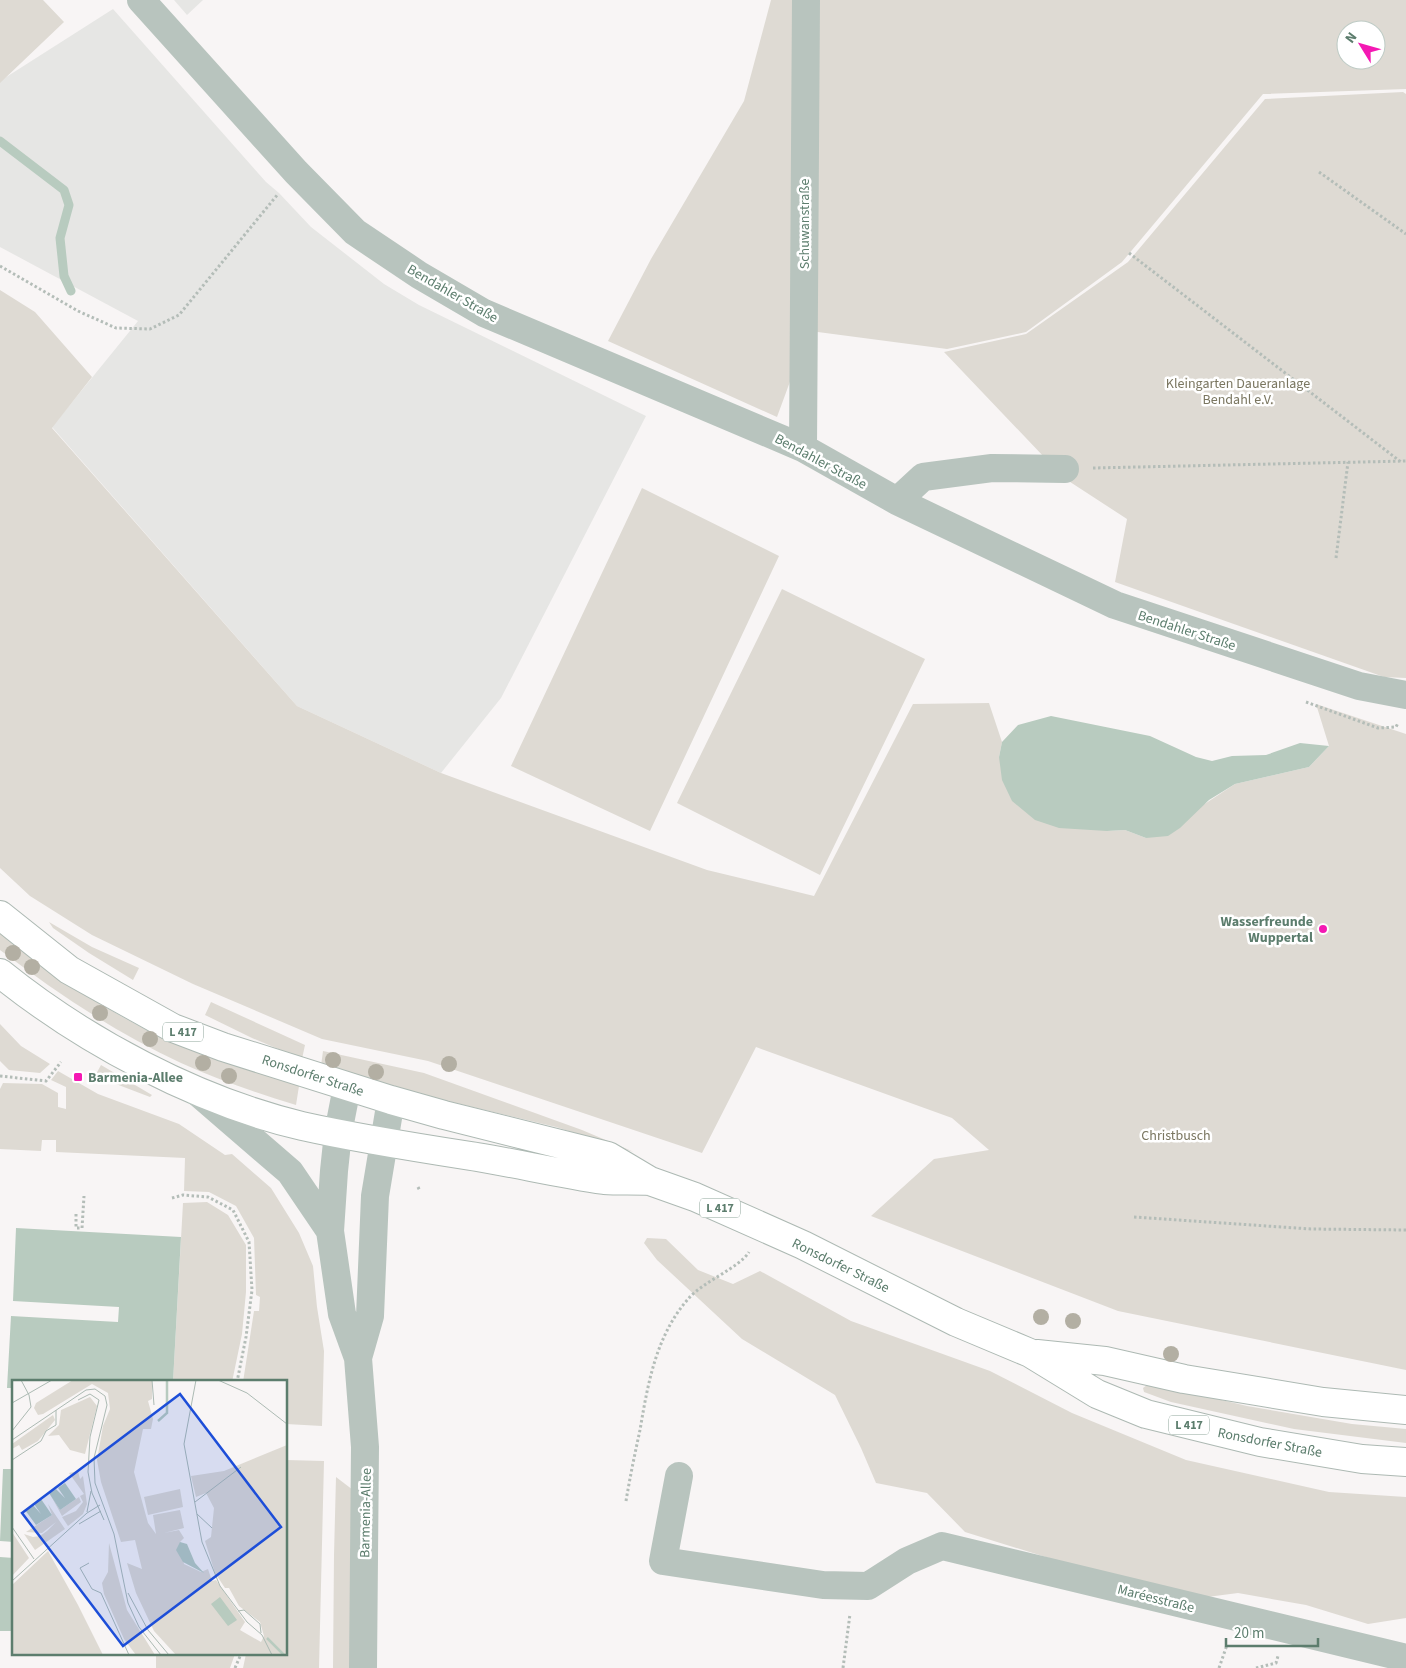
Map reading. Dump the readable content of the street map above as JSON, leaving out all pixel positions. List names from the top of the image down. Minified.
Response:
{"streets":{"main road":["L 417","Ronsdorfer Straße"],"street":["Schuwanstraße","Bendahler Straße","Barmenia-Allee","Maréesstraße"]},"crossings":[["Schuwanstraße","Bendahler Straße"],["Ronsdorfer Straße","Barmenia-Allee"]],"parks":["Kleingarten Daueranlage Bendahl e.V.","Christbusch"],"places":{"other":["Wasserfreunde Wuppertal"],"transit":["Barmenia-Allee"]},"scale_bar":"20 m","north":"top left"}
